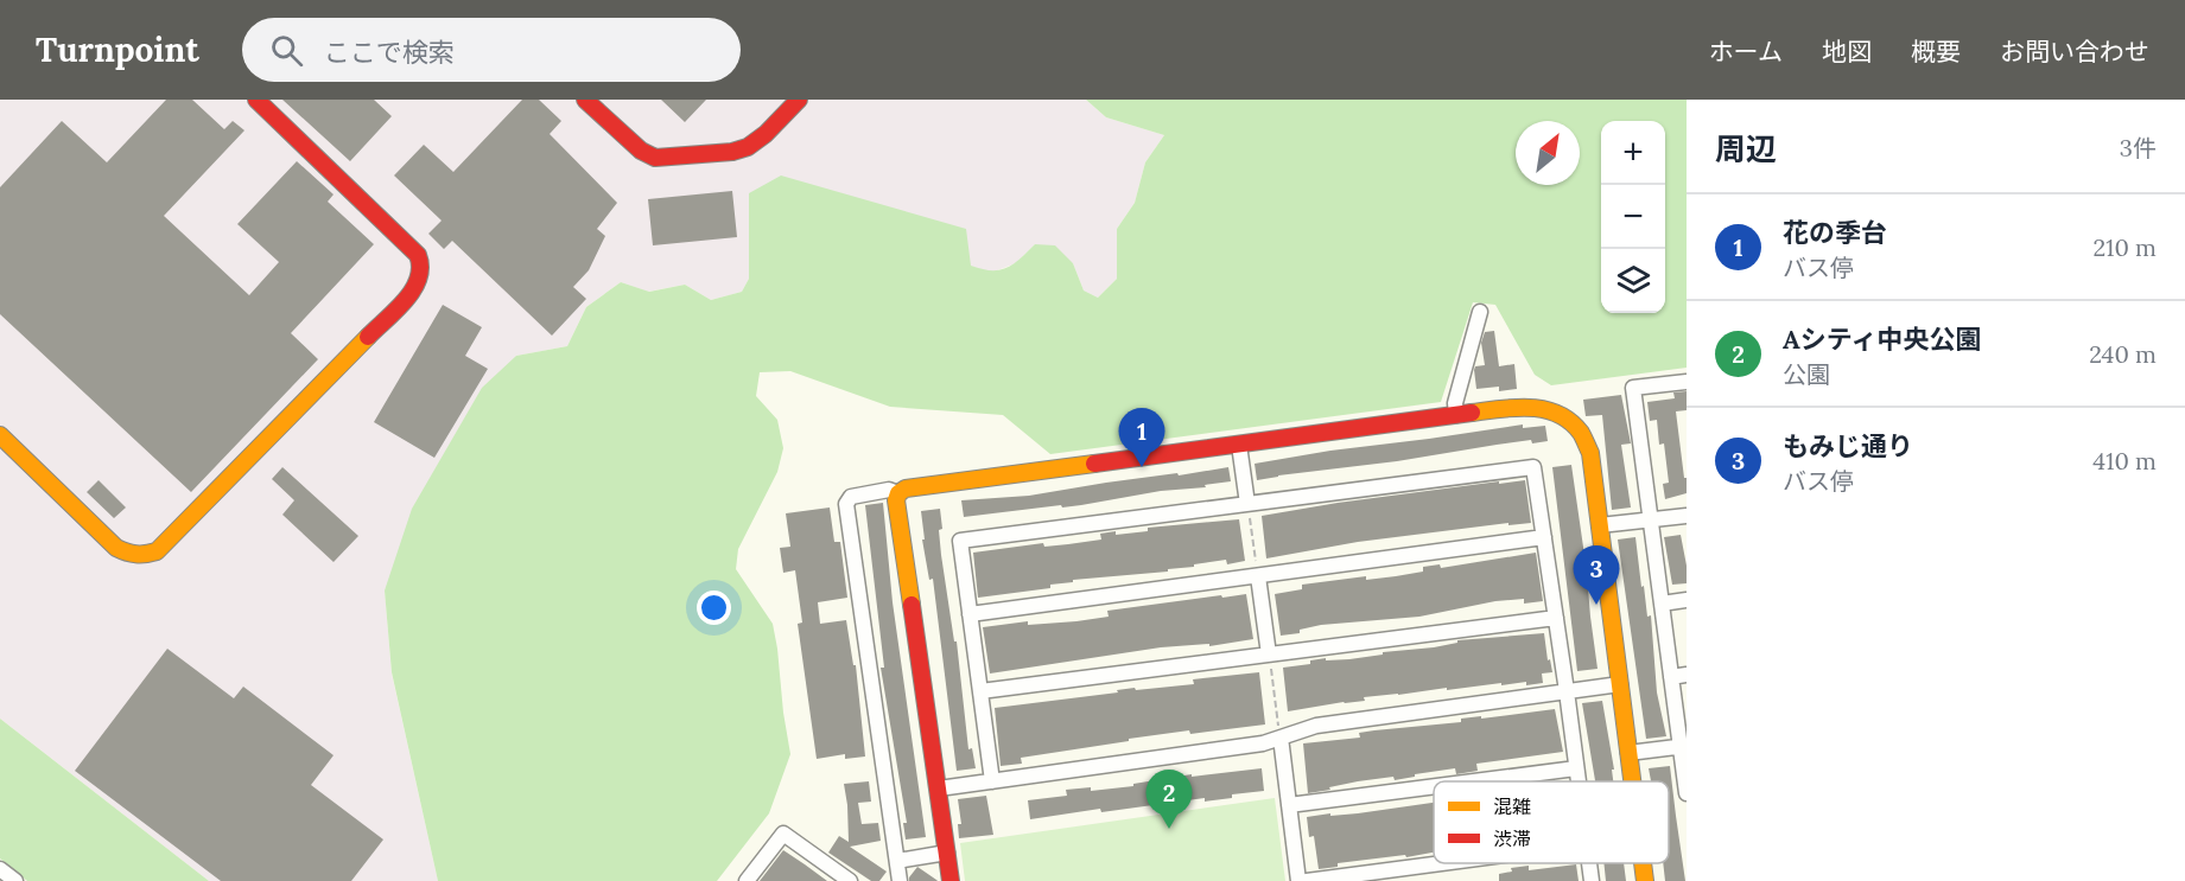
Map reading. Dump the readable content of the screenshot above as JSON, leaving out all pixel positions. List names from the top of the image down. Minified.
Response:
{"legend":["混雑","渋滞"],"north":"top right","page":{"header":"Turnpoint","search":"ここで検索","nav":["ホーム","地図","概要","お問い合わせ"],"heading":["周辺","3件"],"map_buttons":["+","−"],"list":[{"mark":"1","name":"花の季台","note":"バス停","value":"210 m"},{"mark":"2","name":"Aシティ中央公園","note":"公園","value":"240 m"},{"mark":"3","name":"もみじ通り","note":"バス停","value":"410 m"}],"pins":["1","3","2"]}}
